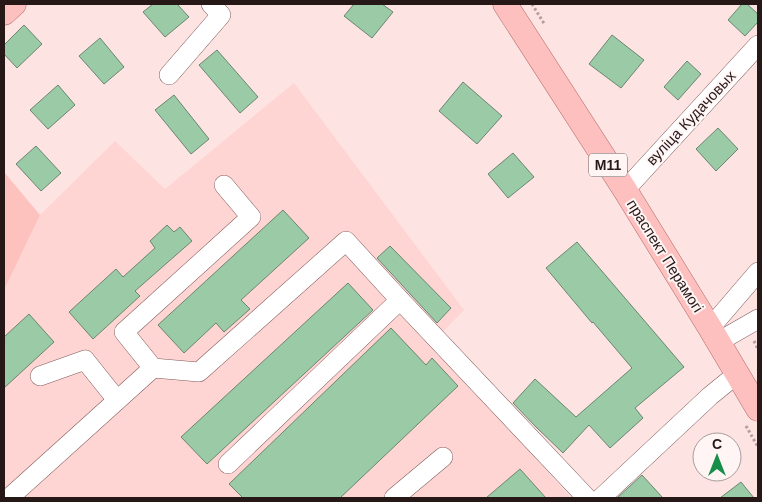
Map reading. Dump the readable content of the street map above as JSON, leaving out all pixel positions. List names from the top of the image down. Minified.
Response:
{"streets":{"main road":["М11","праспект Перамогі"],"street":["вуліца Кудачовых"]},"crossings":[["вуліца Кудачовых","праспект Перамогі"]],"north":"top"}
